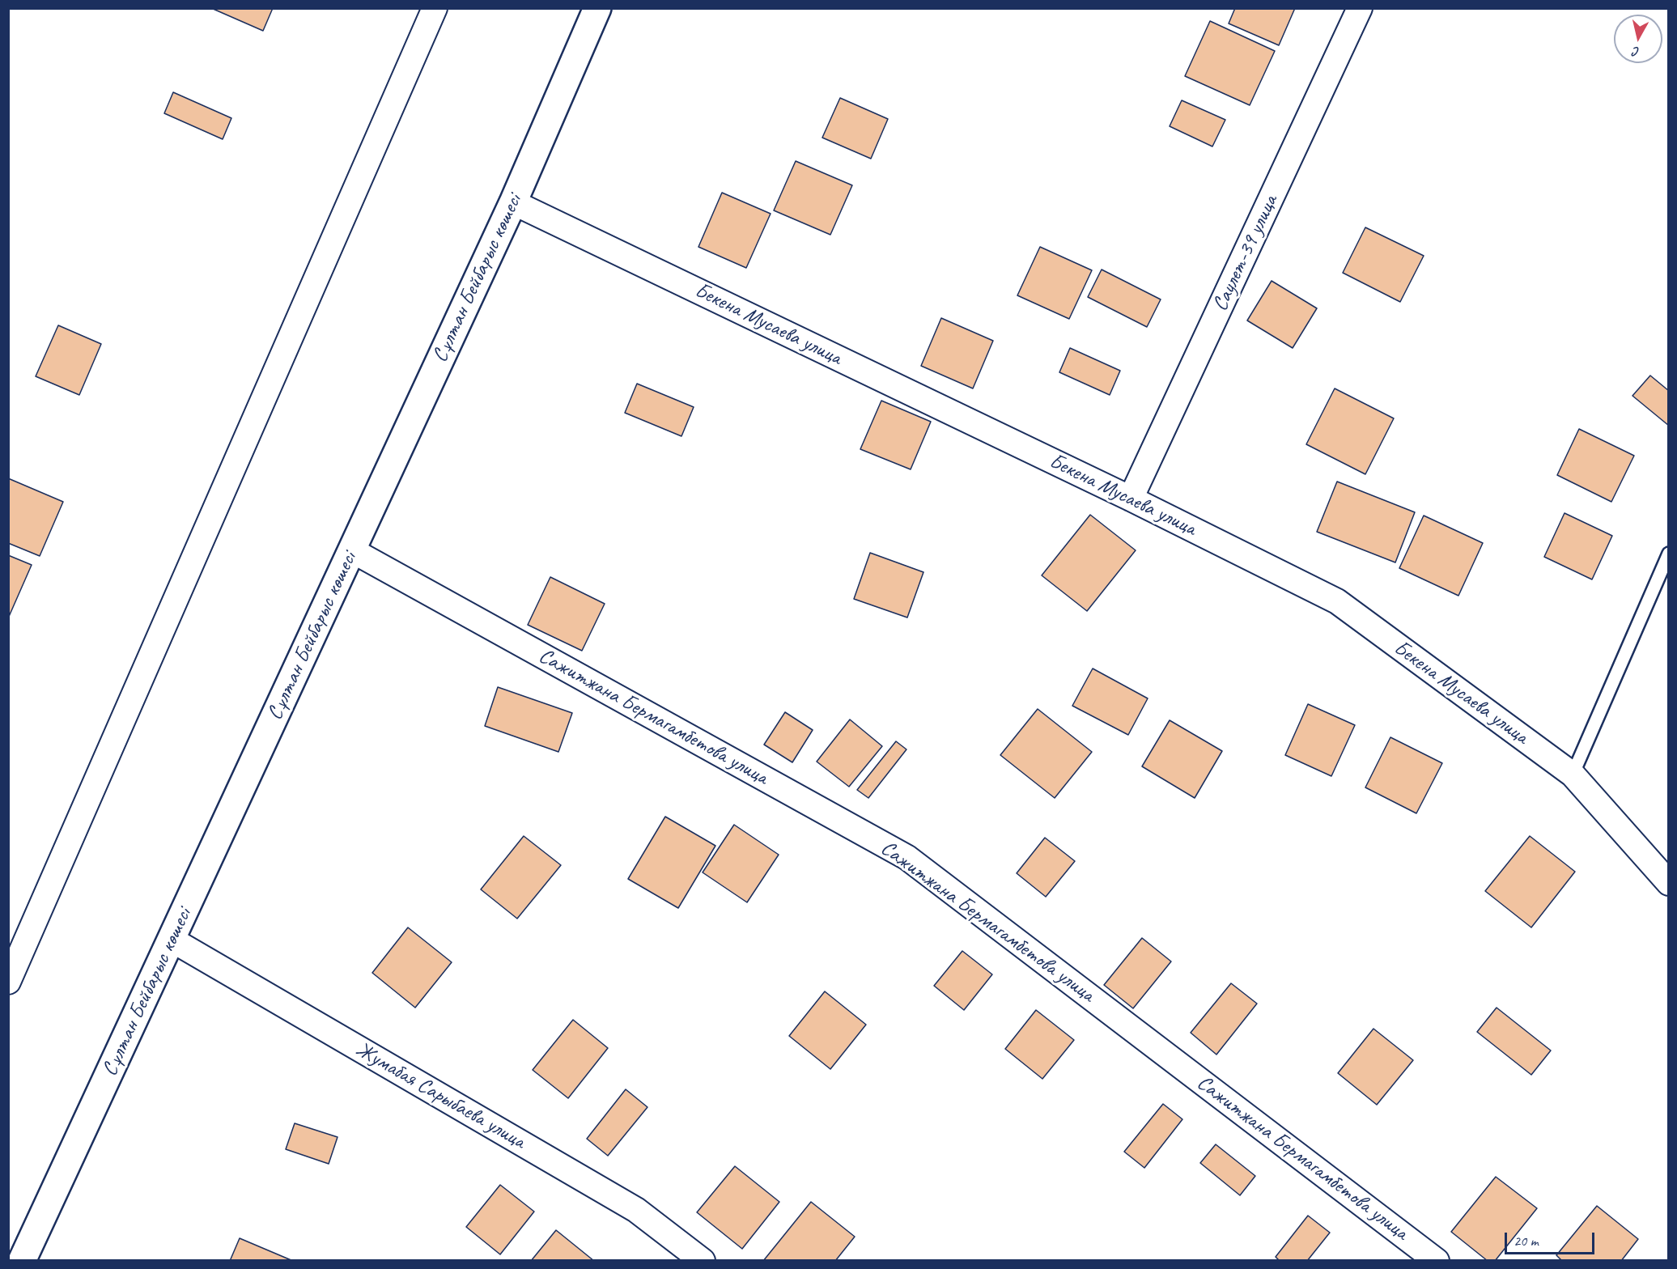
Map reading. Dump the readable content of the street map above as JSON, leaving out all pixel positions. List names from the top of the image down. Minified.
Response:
{"streets":{"main road":["Сұлтан Бейбарыс көшесі"],"street":["Саулет-39 улица","Бекена Мусаева улица","Сажитжана Бермагамбетова улица","Жумабая Сарыбаева улица"]},"crossings":[["Саулет-39 улица","Бекена Мусаева улица"],["Сұлтан Бейбарыс көшесі","Бекена Мусаева улица"],["Сұлтан Бейбарыс көшесі","Сажитжана Бермагамбетова улица"],["Сұлтан Бейбарыс көшесі","Жумабая Сарыбаева улица"]],"scale_bar":"20 m","north":"bottom"}
